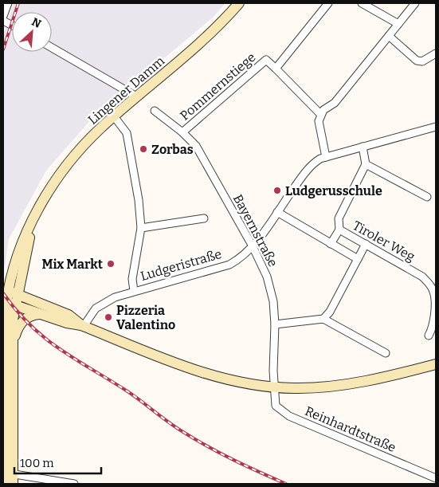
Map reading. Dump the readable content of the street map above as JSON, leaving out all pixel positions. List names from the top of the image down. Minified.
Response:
{"streets":{"main road":["Lingener Damm"],"street":["Pommernstiege","Bayernstraße","Tiroler Weg","Ludgeristraße","Reinhardtstraße"]},"crossings":[["Pommernstiege","Bayernstraße"],["Bayernstraße","Ludgeristraße"],["Bayernstraße","Reinhardtstraße"]],"places":["Zorbas","Ludgerusschule","Mix Markt","Pizzeria Valentino"],"scale_bar":"100 m","north":"top right"}
